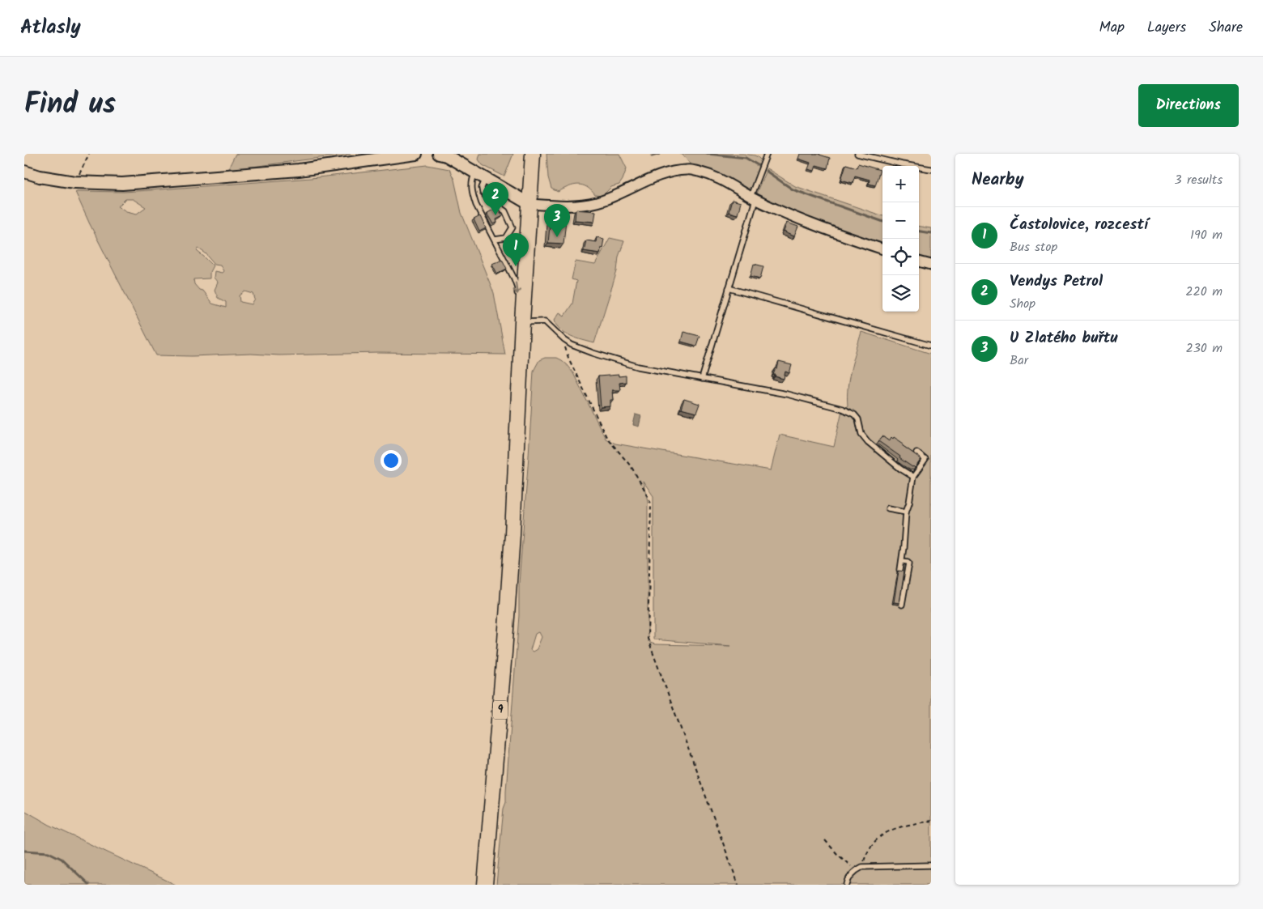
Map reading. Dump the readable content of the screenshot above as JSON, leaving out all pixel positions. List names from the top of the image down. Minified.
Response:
{"streets":{"main road":["9"]},"page":{"header":"Atlasly","nav":["Map","Layers","Share"],"title":"Find us","buttons":"Directions","heading":["Nearby","3 results"],"map_buttons":["+","−"],"pins":["2","3","1"],"list":[{"mark":"1","name":"Častolovice, rozcestí","note":"Bus stop","value":"190 m"},{"mark":"2","name":"Vendys Petrol","note":"Shop","value":"220 m"},{"mark":"3","name":"U Zlatého buřtu","note":"Bar","value":"230 m"}]}}
